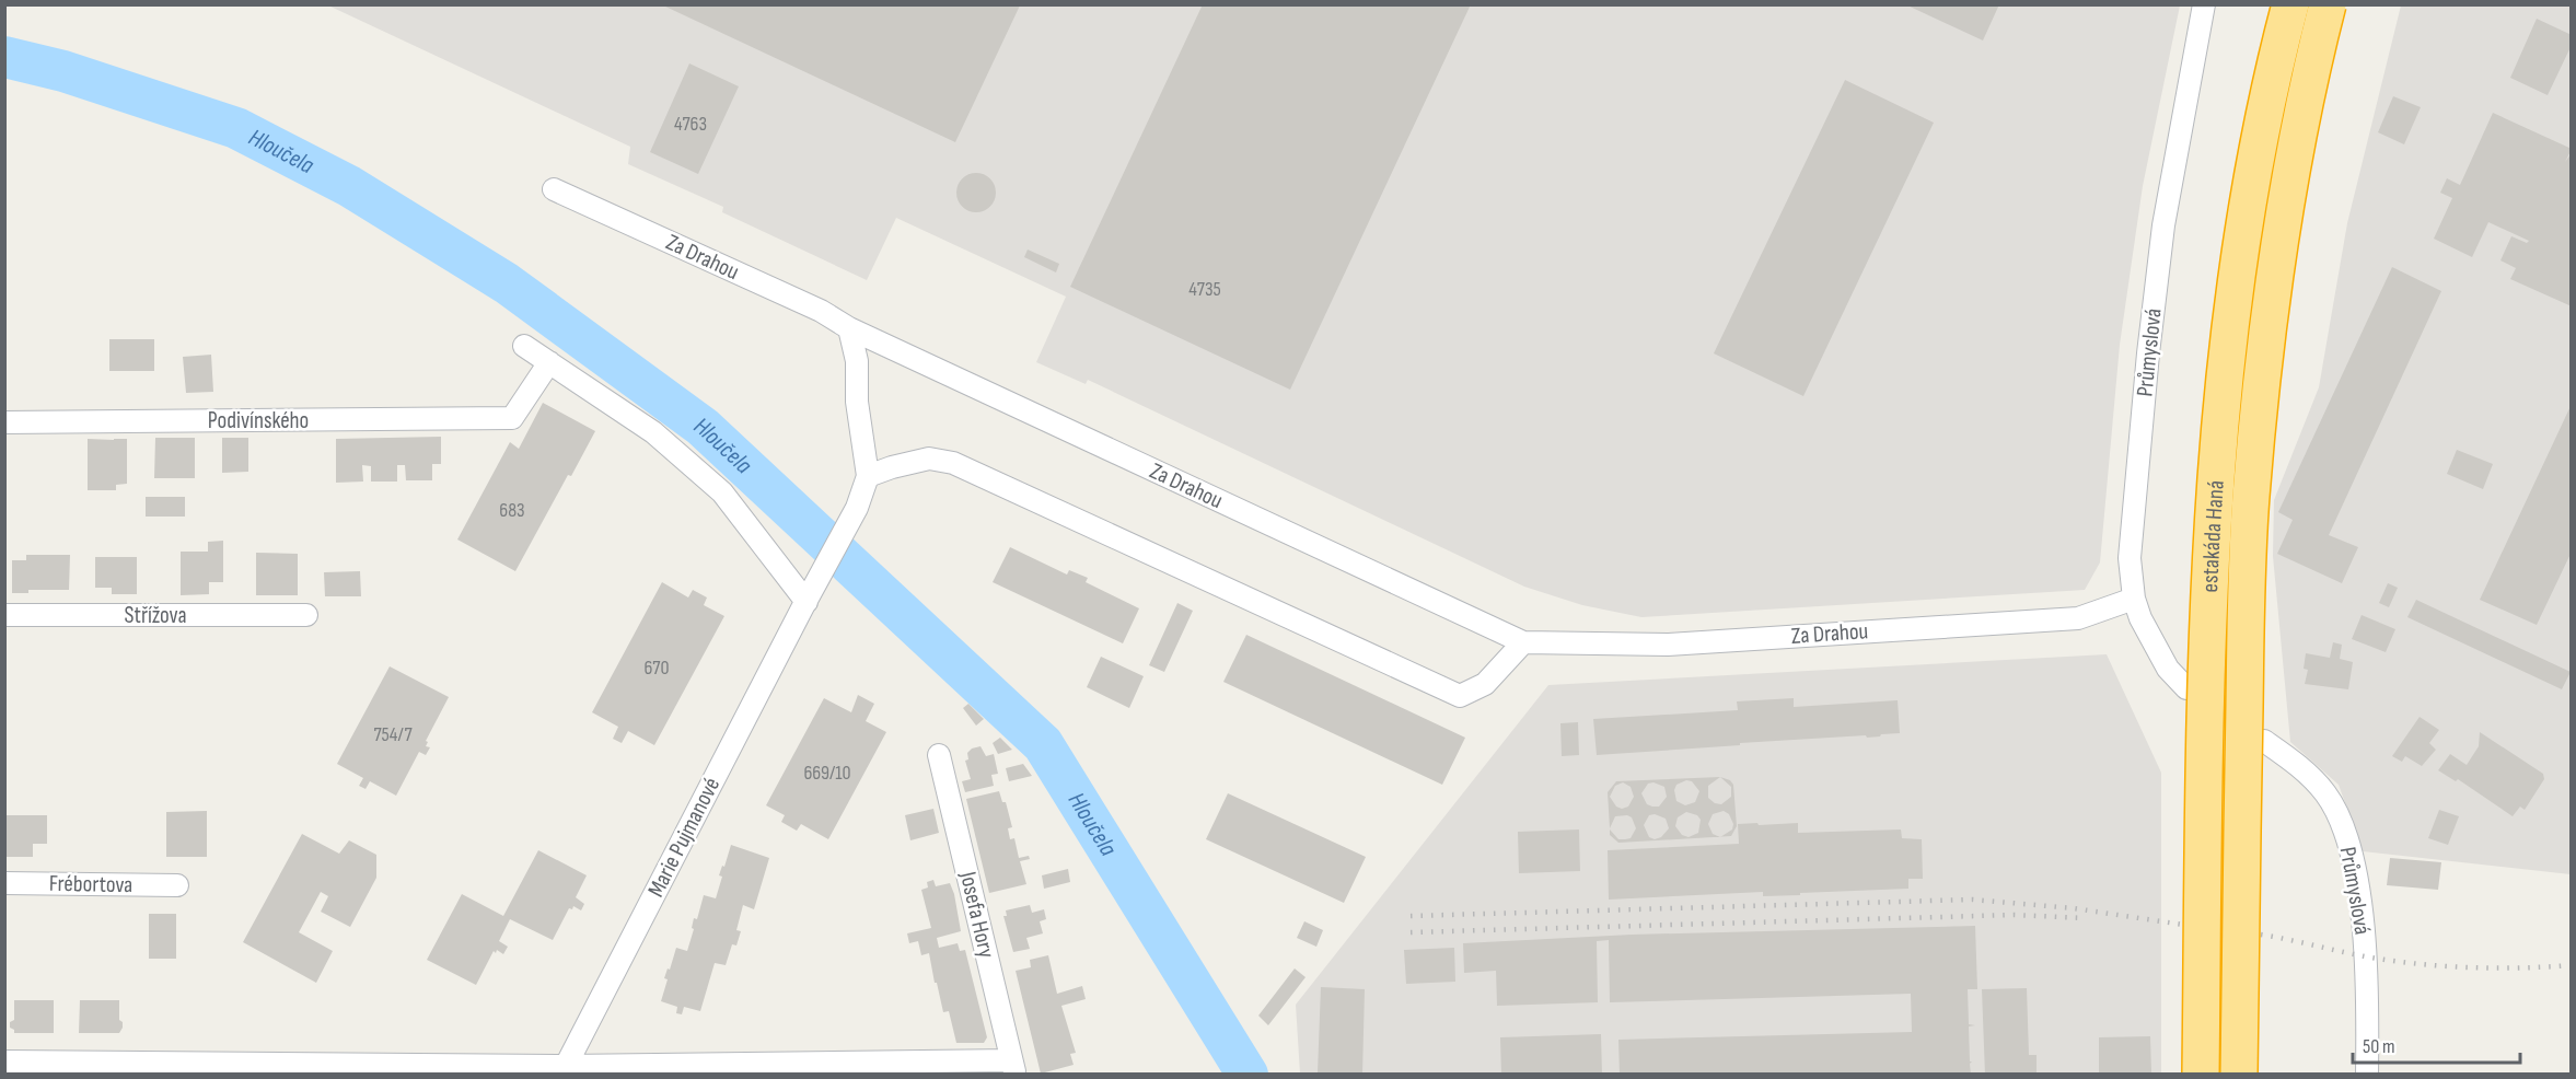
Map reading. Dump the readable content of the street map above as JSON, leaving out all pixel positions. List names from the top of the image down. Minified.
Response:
{"streets":{"highway":["estakáda Haná"],"street":["Za Drahou","Průmyslová","Podivínského","Střížova","Marie Pujmanové","Frébortova","Josefa Hory"]},"crossings":[["Za Drahou","Průmyslová"]],"water":["Hloučela"],"house_numbers":["4763","4735","683","670","754/7","669/10"],"scale_bar":"50 m"}
